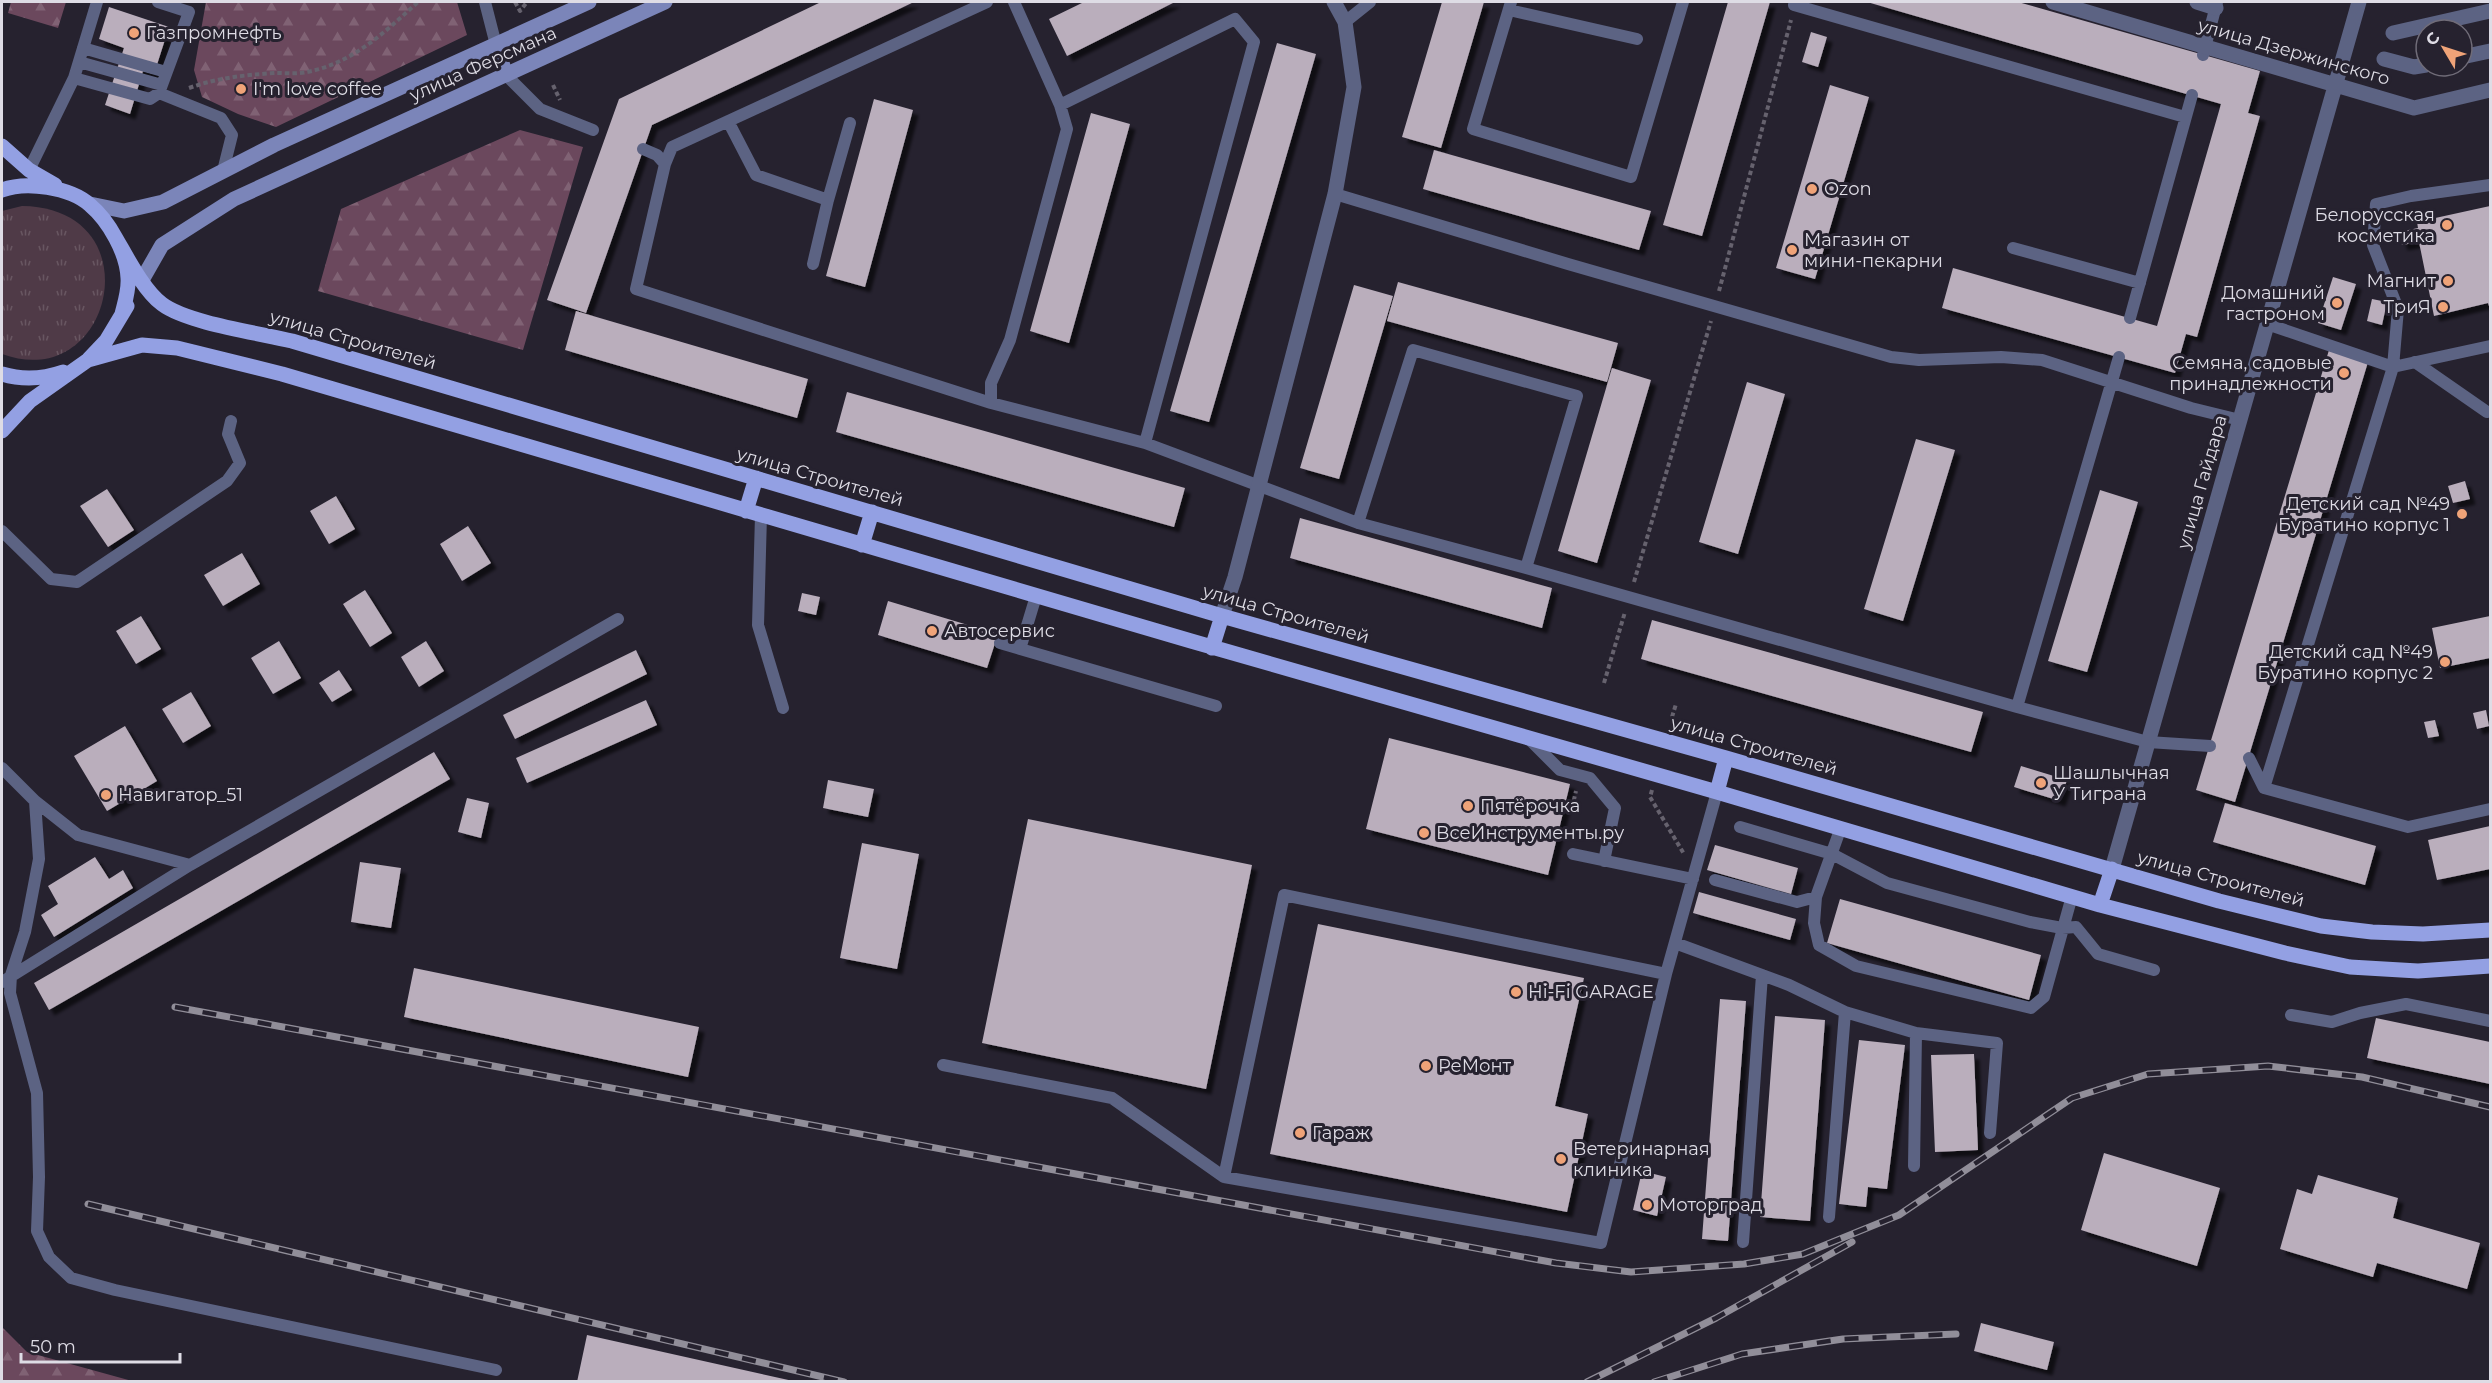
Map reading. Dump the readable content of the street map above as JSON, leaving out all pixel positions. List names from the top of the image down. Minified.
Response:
{"streets":{"main road":["улица Строителей"],"street":["улица Дзержинского","улица Ферсмана","улица Гайдара"]},"crossings":[["улица Дзержинского","улица Гайдара"],["улица Ферсмана","улица Строителей"],["улица Строителей","улица Гайдара"]],"places":["Газпромнефть","I'm love coffee","Ozon","Белорусская косметика","Магазин от мини-пекарни","Магнит","Домашний гастроном","ТриЯ","Семяна, садовые принадлежности","Детский сад №49 Буратино корпус 1","Автосервис","Детский сад №49 Буратино корпус 2","Шашлычная У Тиграна","Навигатор_51","Пятёрочка","ВсеИнструменты.ру","Hi-Fi GARAGE","РеМонт","Гараж","Ветеринарная клиника","Моторград"],"scale_bar":"50 m","north":"top left"}
